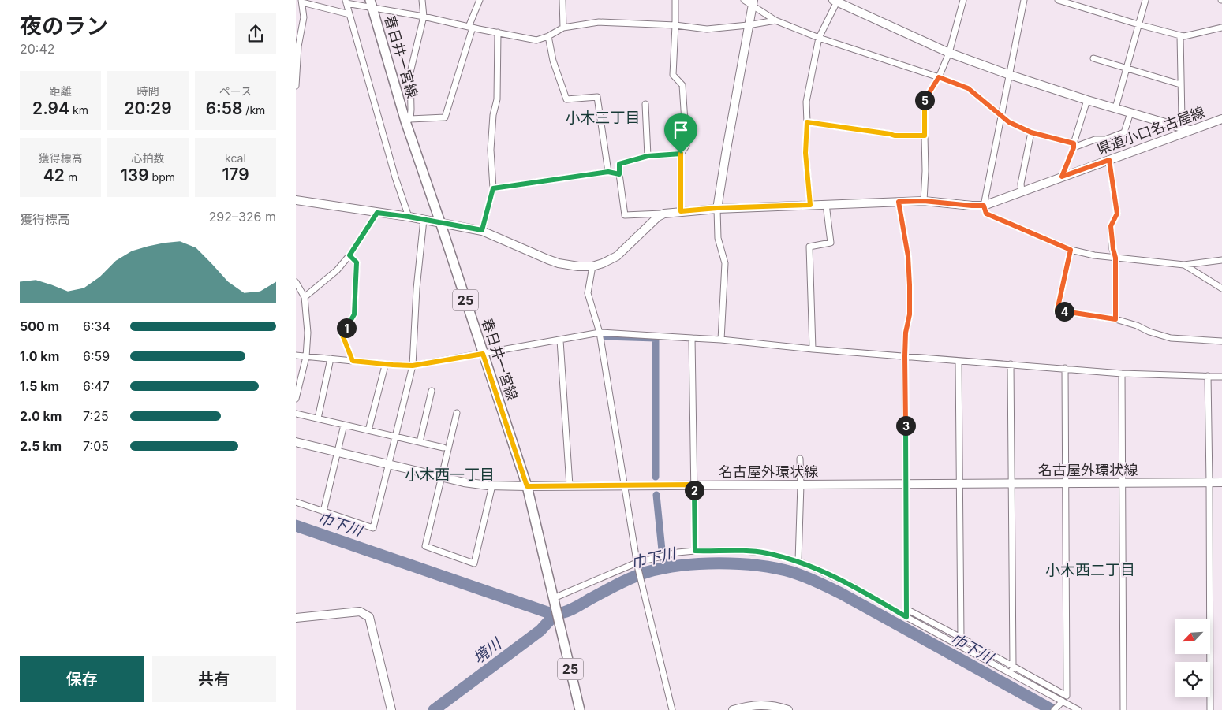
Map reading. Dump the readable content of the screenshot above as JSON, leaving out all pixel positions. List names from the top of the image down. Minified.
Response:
{"streets":{"main road":["春日井一宮線","県道小口名古屋線","25","名古屋外環状線"]},"crossings":[["春日井一宮線","名古屋外環状線"]],"districts":["小木三丁目","小木西一丁目","小木西二丁目"],"water":["巾下川","境川"],"north":"bottom left","page":{"heading":["夜のラン","20:42"],"stats":[["距離","2.94 km"],["時間","20:29"],["ペース","6:58 /km"],["獲得標高","42 m"],["心拍数","139 bpm"],["kcal","179"]],"pins":["5","4","1","3","2"],"chart":["獲得標高","292–326 m"],"list":[{"name":"500 m","note":"6:34"},{"name":"1.0 km","note":"6:59"},{"name":"1.5 km","note":"6:47"},{"name":"2.0 km","note":"7:25"},{"name":"2.5 km","note":"7:05"}],"buttons":["保存","共有"]}}
